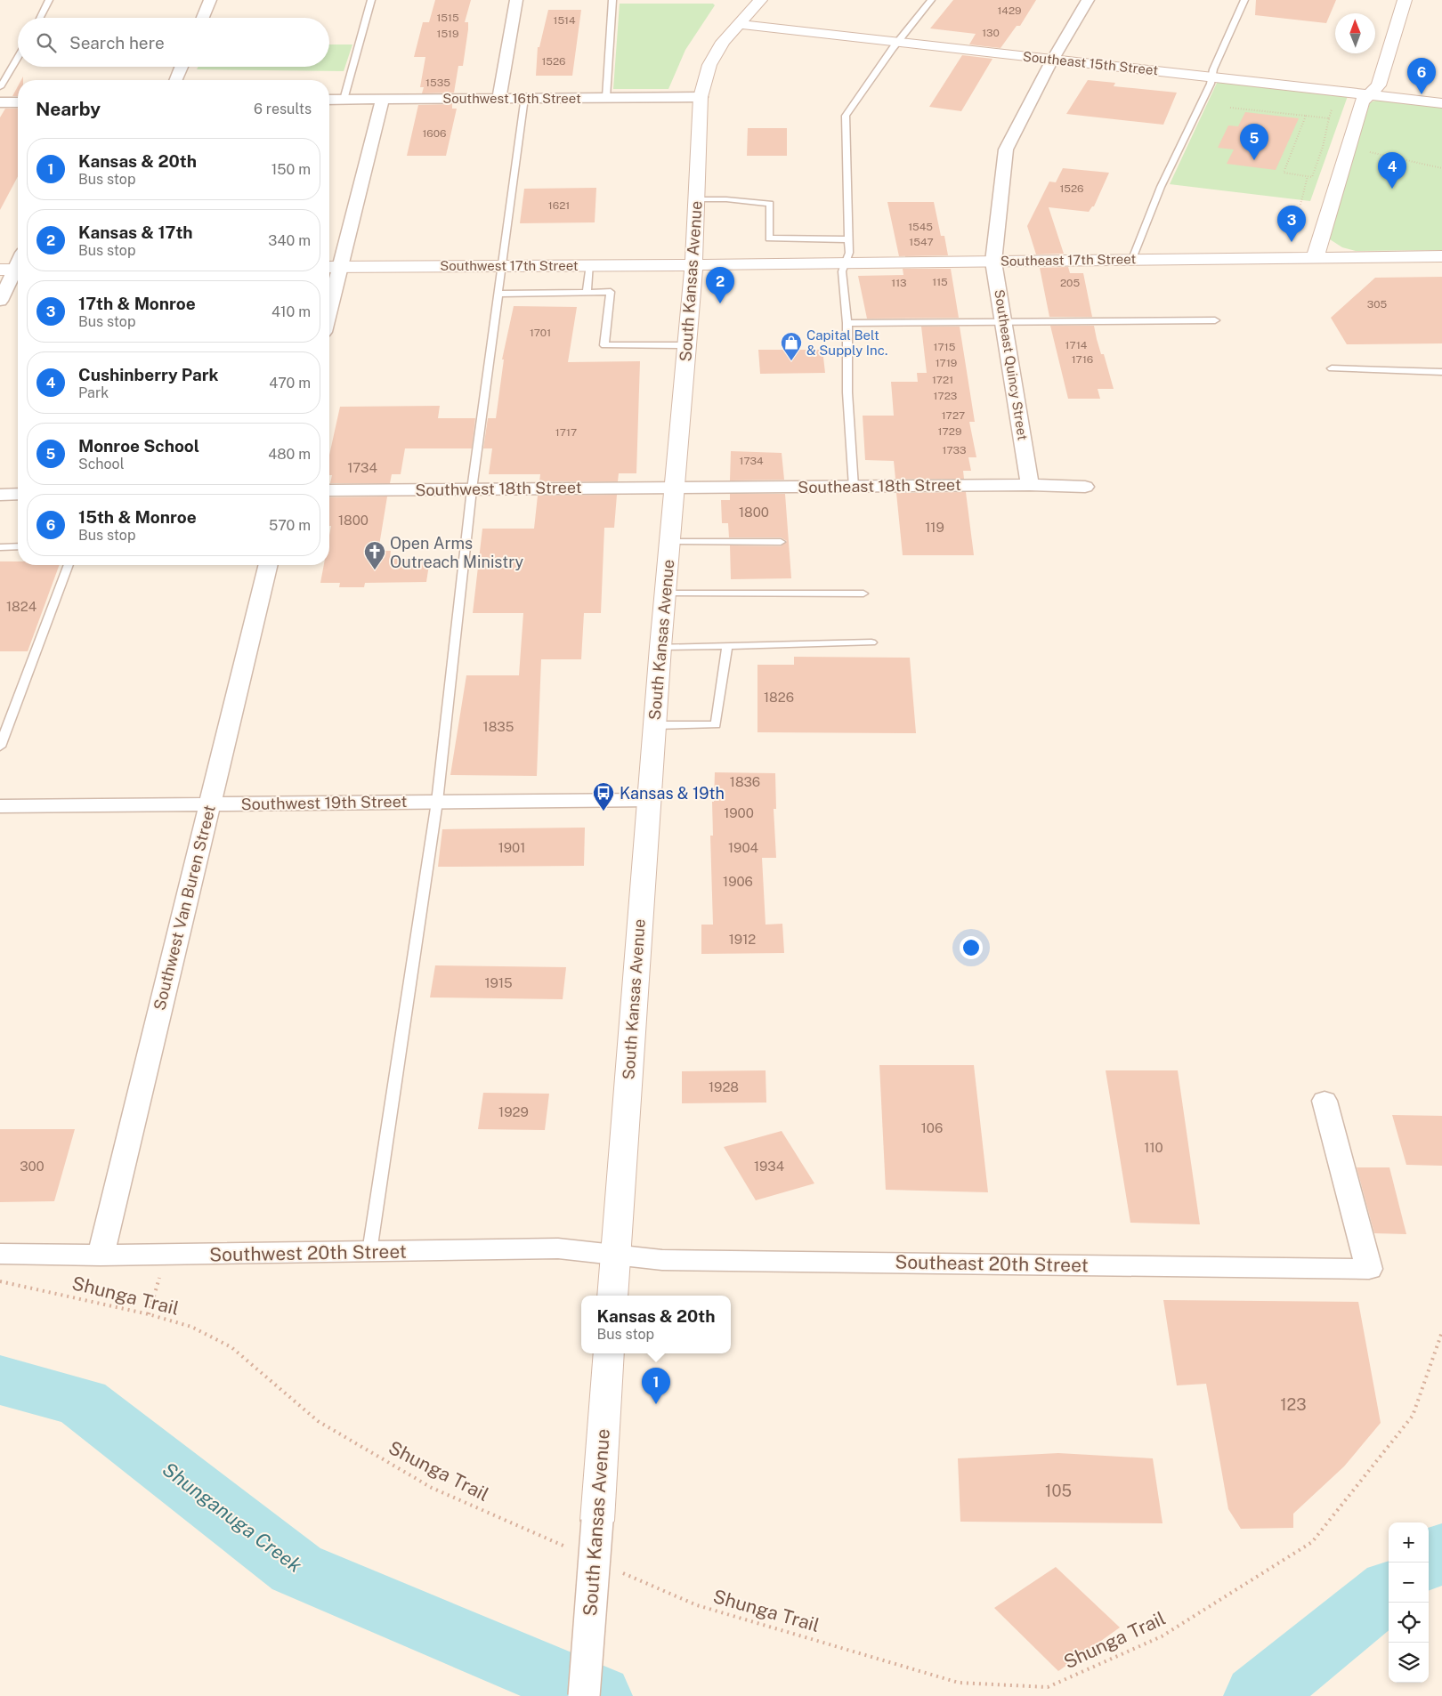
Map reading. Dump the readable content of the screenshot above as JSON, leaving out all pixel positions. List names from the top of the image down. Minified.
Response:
{"streets":{"main road":["Southeast 15th Street","Southeast 17th Street","Southwest 17th Street","South Kansas Avenue"],"street":["Southwest 16th Street","Southeast Quincy Street","Southeast 18th Street","Southwest 18th Street","Southwest 19th Street","Southwest Van Buren Street","Southwest 20th Street","Southeast 20th Street"],"path":["Shunga Trail"]},"crossings":[["Southeast 15th Street","South Kansas Avenue"],["Southeast 15th Street","Southeast Quincy Street"],["Southwest 16th Street","South Kansas Avenue"],["Southeast 17th Street","Southwest 17th Street"],["Southeast 17th Street","South Kansas Avenue"],["Southeast 17th Street","Southeast Quincy Street"],["Southwest 17th Street","South Kansas Avenue"],["South Kansas Avenue","Southeast 18th Street"],["South Kansas Avenue","Southwest 18th Street"],["South Kansas Avenue","Southwest 19th Street"],["South Kansas Avenue","Southwest 20th Street"],["South Kansas Avenue","Southeast 20th Street"],["Southeast Quincy Street","Southeast 18th Street"],["Southeast 18th Street","Southwest 18th Street"],["Southwest 19th Street","Southwest Van Buren Street"],["Southwest Van Buren Street","Southwest 20th Street"],["Southwest 20th Street","Southeast 20th Street"]],"water":["Shunganuga Creek"],"places":{"shop":["Capital Belt & Supply Inc."],"church":["Open Arms Outreach Ministry"],"bus stop":["Kansas & 19th"]},"house_numbers":["1429","1515","1514","130","1519","1526","1535","1606","1526","1621","1545","1547","115","113","205","305","1701","1714","1715","1716","1719","1721","1723","1727","1729","1717","1733","1734","1734","1800","1800","119","1824","1826","1835","1836","1900","1901","1904","1906","1912","1915","1928","1929","106","110","300","1934","123","105"],"north":"top","page":{"search":"Search here","pins":["6","5","4","3","2","1"],"heading":["Nearby","6 results"],"list":[{"mark":"1","name":"Kansas & 20th","note":"Bus stop","value":"150 m"},{"mark":"2","name":"Kansas & 17th","note":"Bus stop","value":"340 m"},{"mark":"3","name":"17th & Monroe","note":"Bus stop","value":"410 m"},{"mark":"4","name":"Cushinberry Park","note":"Park","value":"470 m"},{"mark":"5","name":"Monroe School","note":"School","value":"480 m"},{"mark":"6","name":"15th & Monroe","note":"Bus stop","value":"570 m"}],"popup":["Kansas & 20th","Bus stop"],"map_buttons":["+","−"]}}
